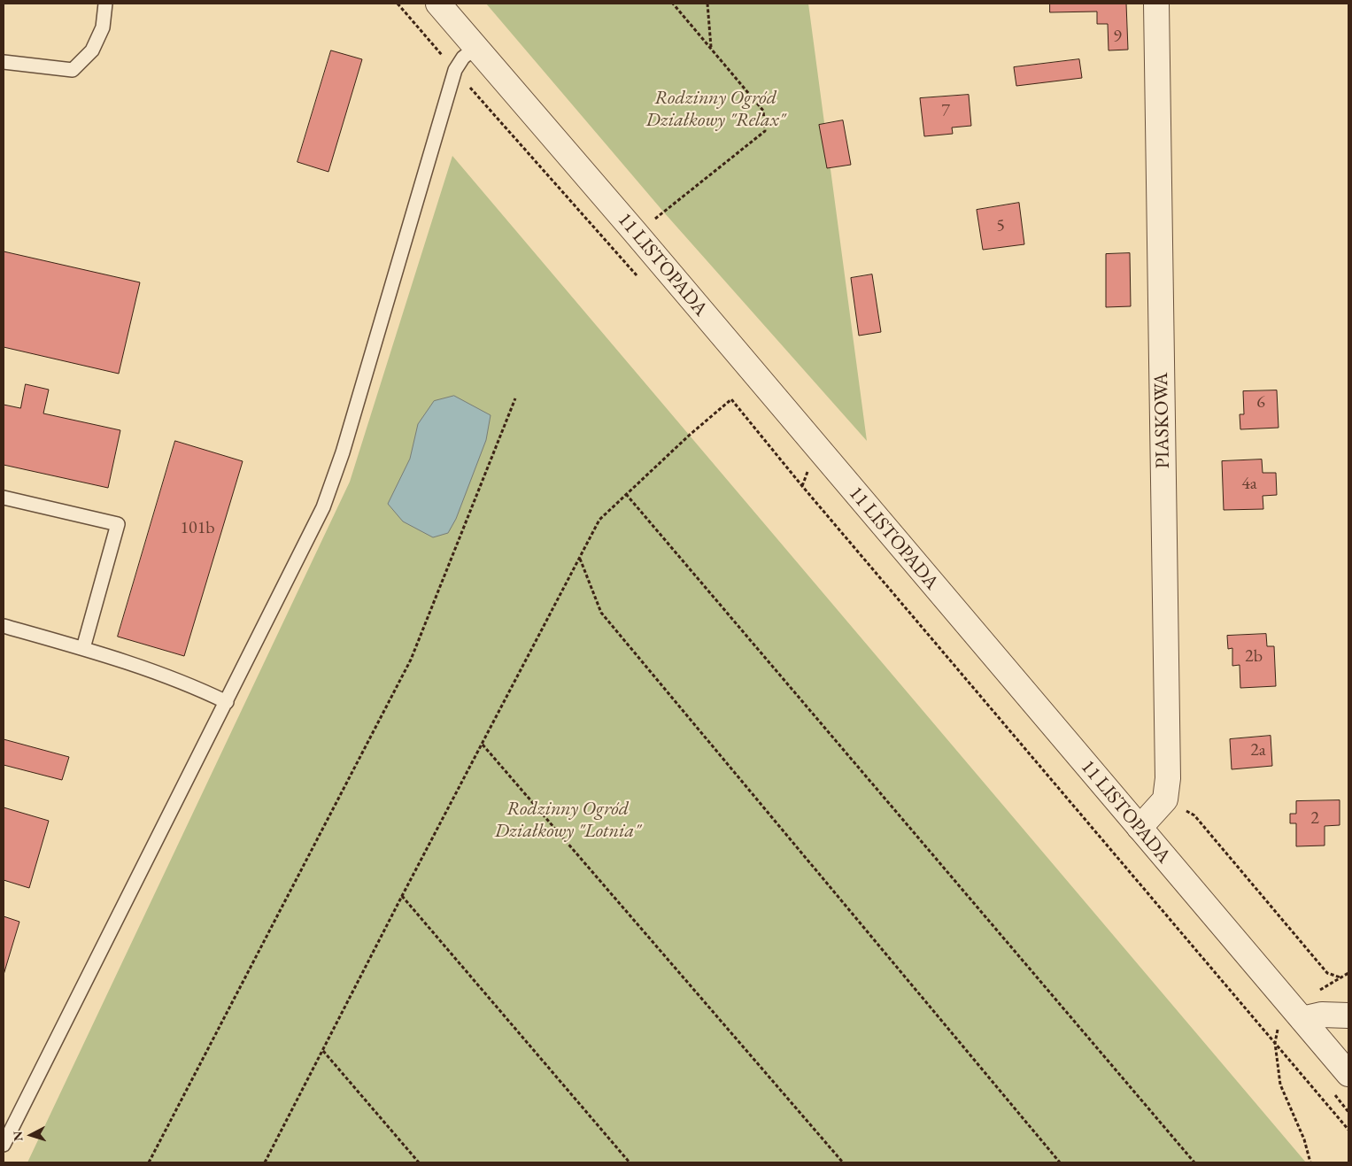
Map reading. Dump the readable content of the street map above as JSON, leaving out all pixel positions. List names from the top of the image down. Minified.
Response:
{"streets":{"street":["11 LISTOPADA","PIASKOWA"]},"parks":["Rodzinny Ogród Działkowy \"Relax\"","Rodzinny Ogród Działkowy \"Lotnia\""],"house_numbers":["9","7","5","6","4a","101b","2b","2a","2"],"north":"left"}
